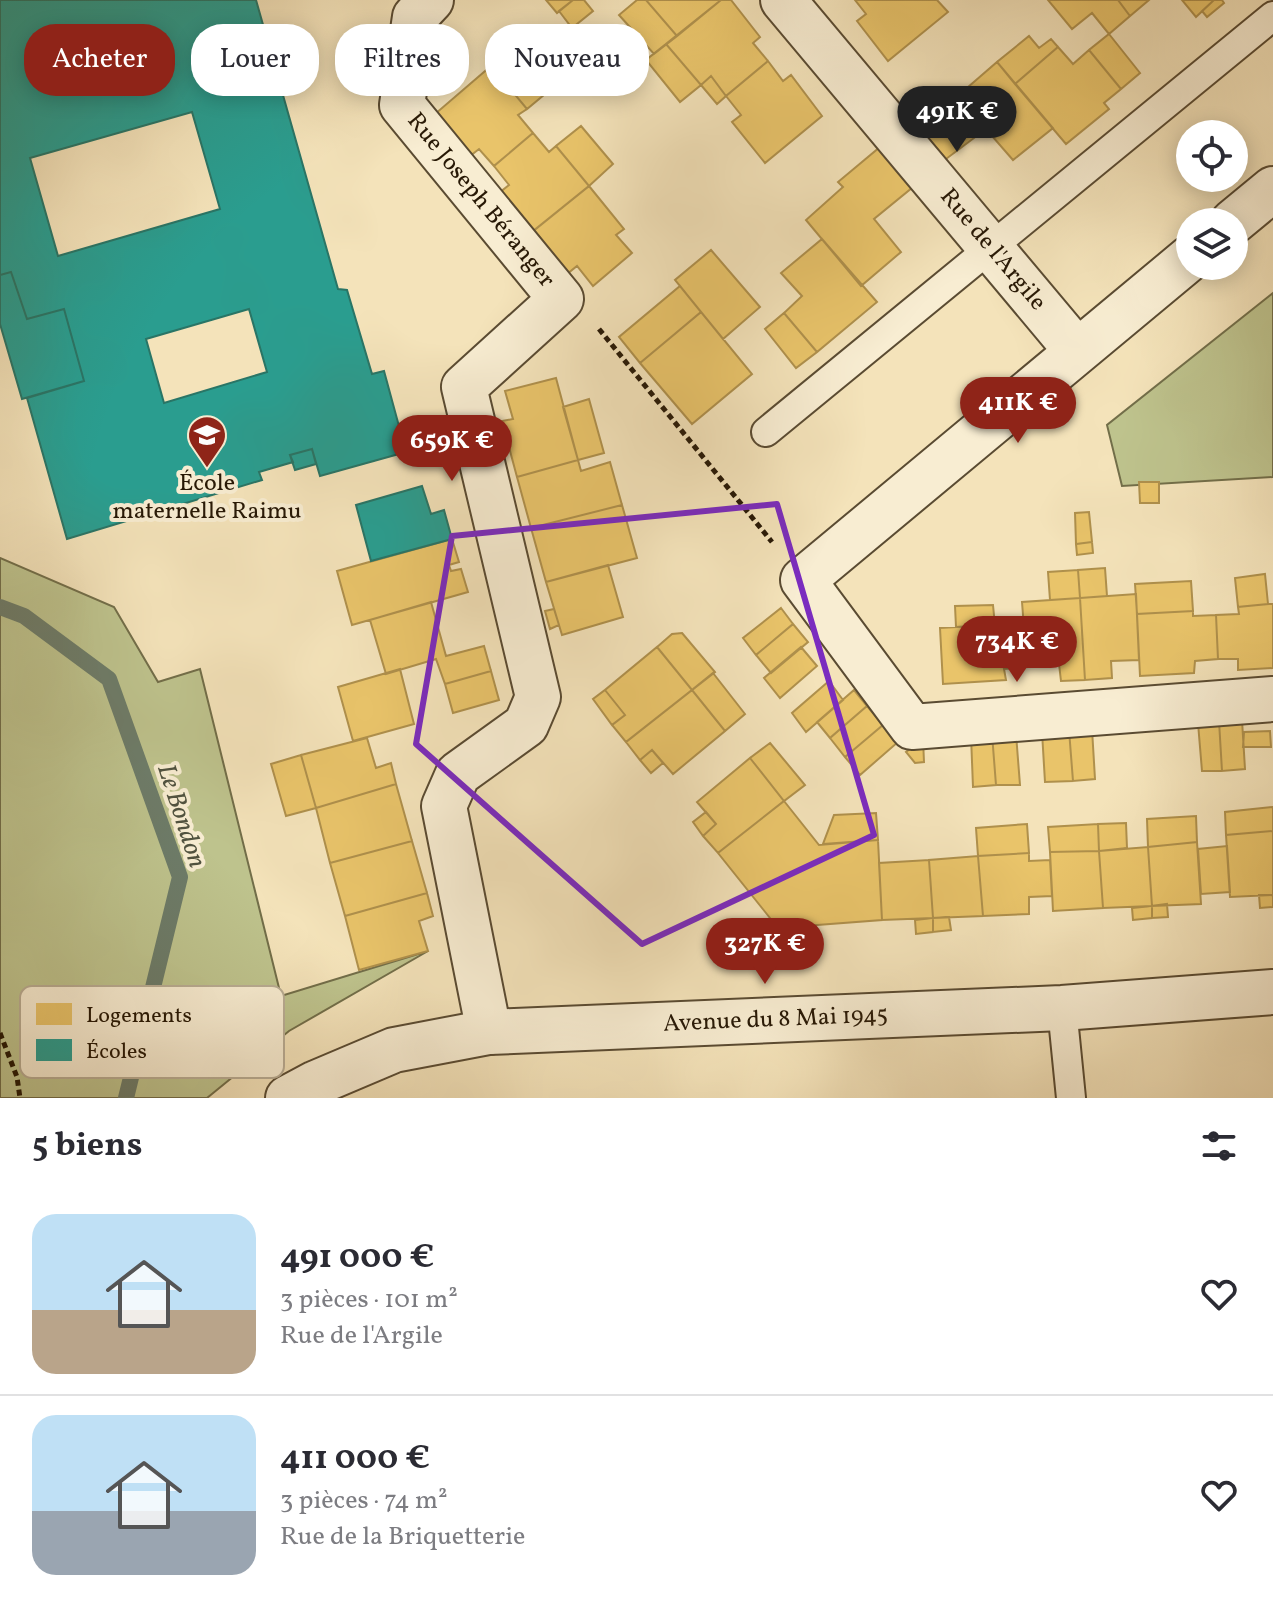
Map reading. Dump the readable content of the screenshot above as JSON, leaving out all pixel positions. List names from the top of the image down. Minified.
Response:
{"streets":{"street":["Rue Joseph Béranger","Rue de l'Argile","Avenue du 8 Mai 1945"]},"crossings":[["Rue Joseph Béranger","Avenue du 8 Mai 1945"]],"water":["Le Bondon"],"places":{"school or university":["École maternelle Raimu"]},"legend":["Logements","Écoles"],"page":{"chip":["Acheter","Louer","Filtres","Nouveau"],"price":["491K €","411K €","659K €","734K €","327K €"],"heading":"5 biens","list":[{"name":"491 000 €","note":"3 pièces · 101 m² · Rue de l'Argile"},{"name":"411 000 €","note":"3 pièces · 74 m² · Rue de la Briquetterie"}]}}
